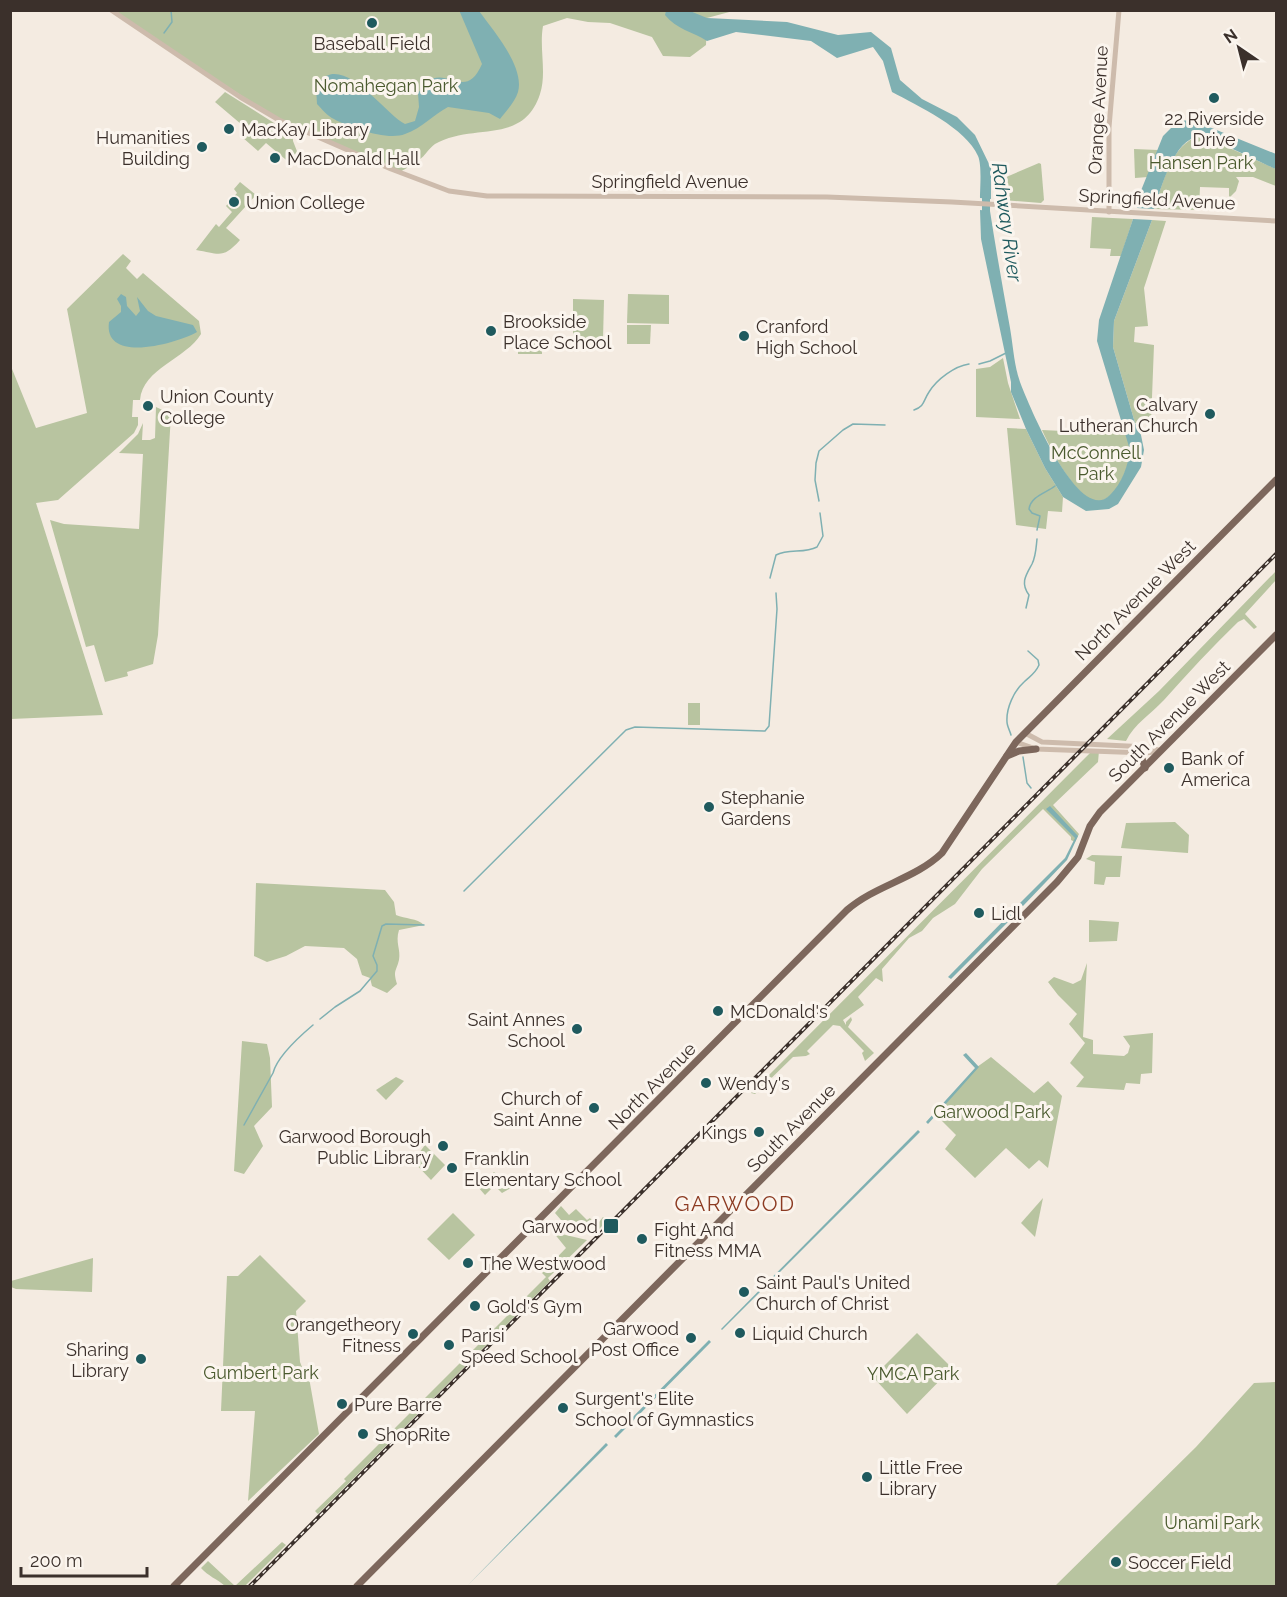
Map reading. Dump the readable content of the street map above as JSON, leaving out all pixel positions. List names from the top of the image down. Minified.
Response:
{"streets":{"main road":["North Avenue West","South Avenue West","North Avenue","South Avenue"],"street":["Orange Avenue","Springfield Avenue"]},"crossings":[["Orange Avenue","Springfield Avenue"],["North Avenue West","North Avenue"],["South Avenue West","South Avenue"]],"districts":["GARWOOD"],"water":["Rahway River"],"parks":["Nomahegan Park","Hansen Park","McConnell Park","Garwood Park","Gumbert Park","YMCA Park","Unami Park"],"places":{"other":["Baseball Field","22 Riverside Drive","MacKay Library","Humanities Building","MacDonald Hall","Union College","Brookside Place School","Cranford High School","Union County College","Calvary Lutheran Church","Bank of America","Stephanie Gardens","Lidl","McDonald's","Saint Annes School","Wendy's","Church of Saint Anne","Kings","Garwood Borough Public Library","Franklin Elementary School","Fight And Fitness MMA","The Westwood","Saint Paul's United Church of Christ","Gold's Gym","Liquid Church","Orangetheory Fitness","Garwood Post Office","Parisi Speed School","Sharing Library","Pure Barre","Surgent's Elite School of Gymnastics","ShopRite","Little Free Library","Soccer Field"],"transit":["Garwood"]},"scale_bar":"200 m","north":"top left"}
